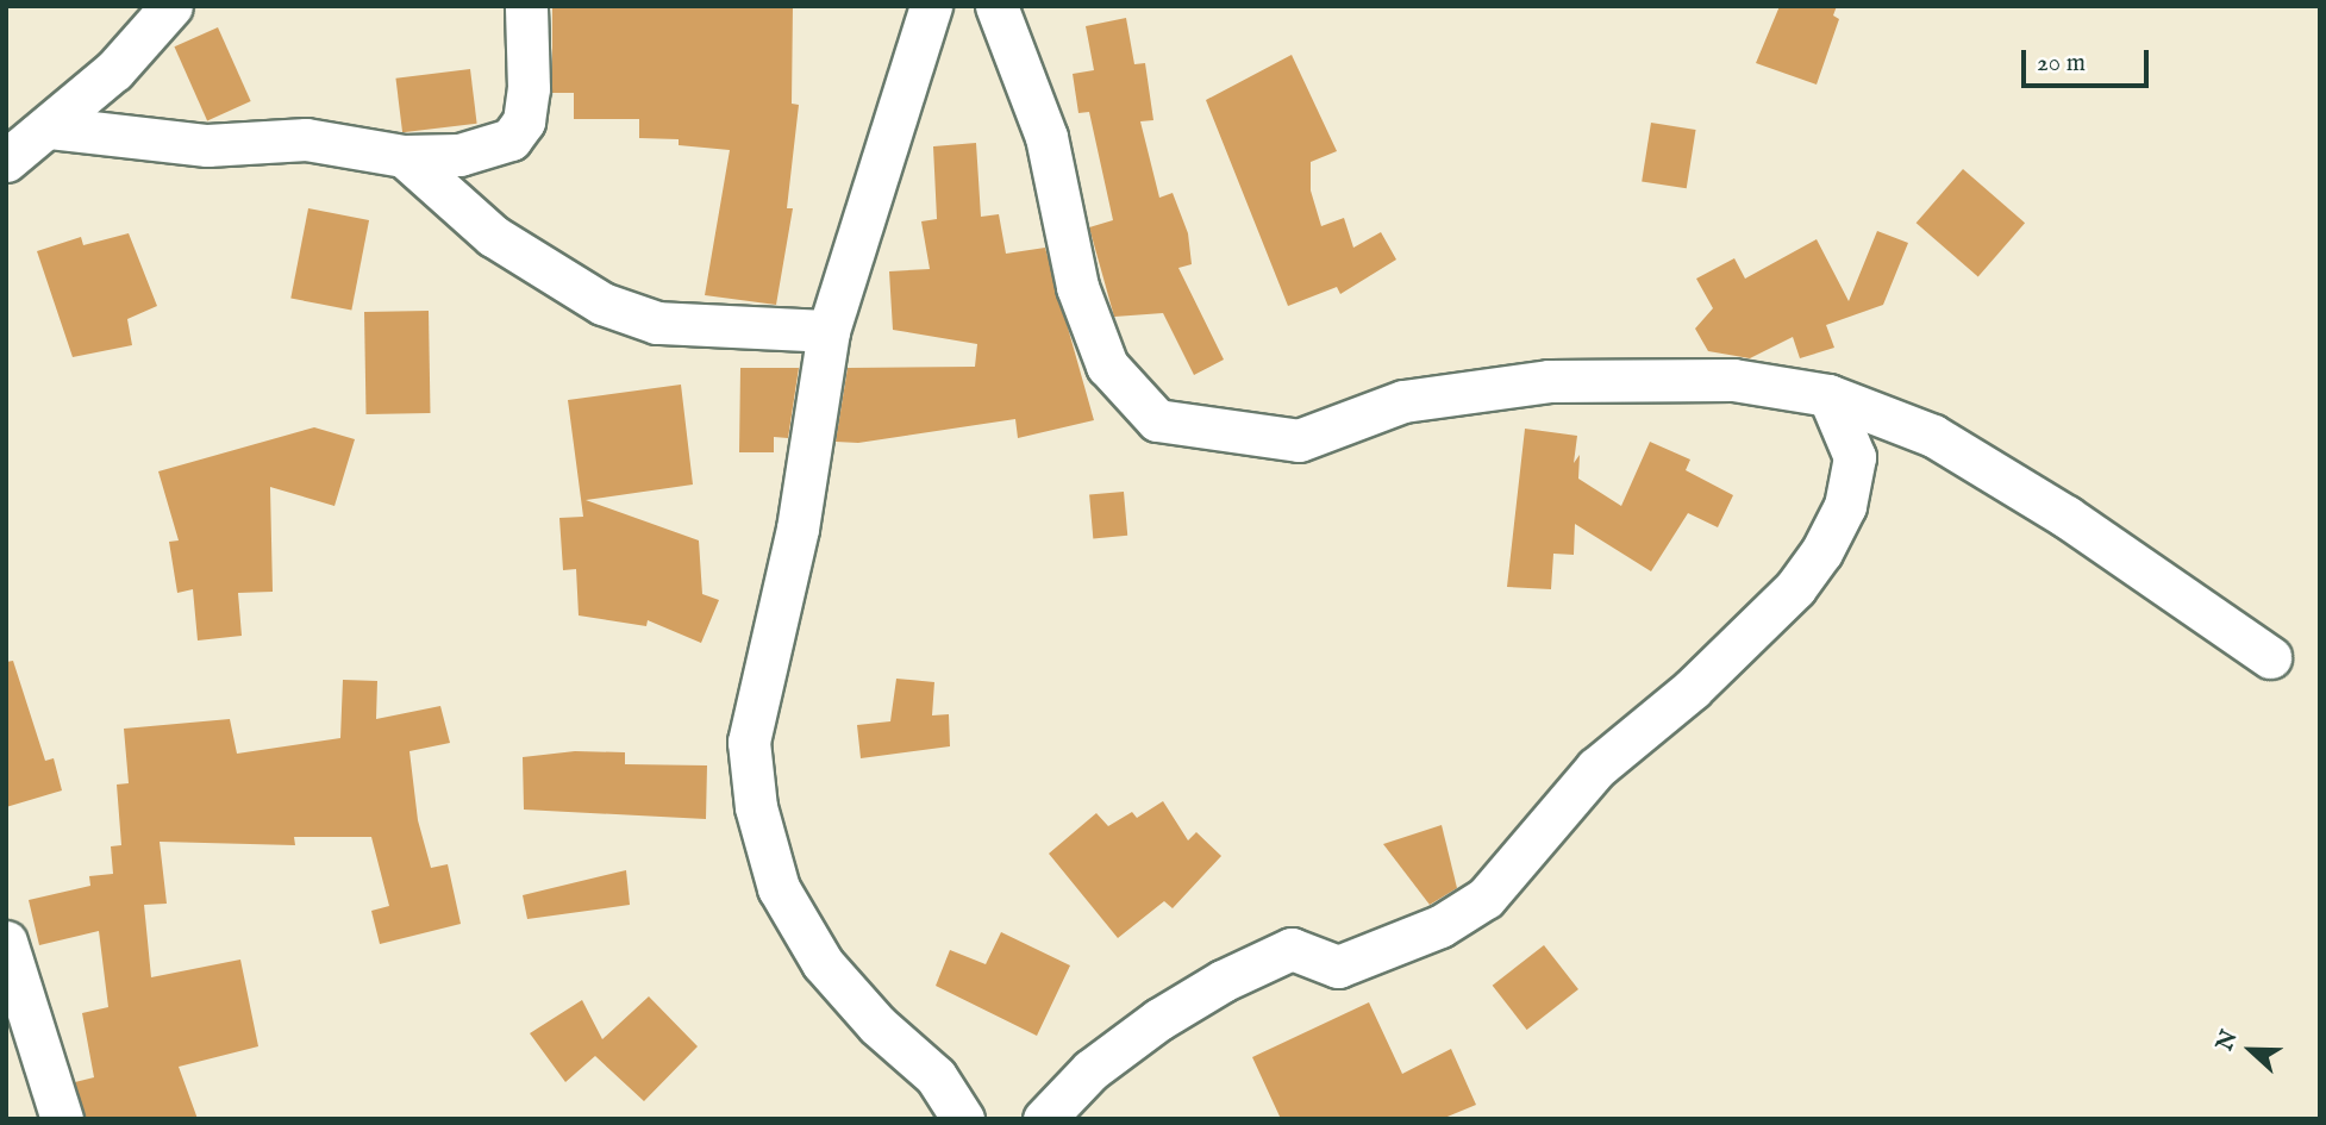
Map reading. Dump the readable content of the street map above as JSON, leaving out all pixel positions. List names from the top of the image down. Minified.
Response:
{"scale_bar":"20 m","north":"left"}
